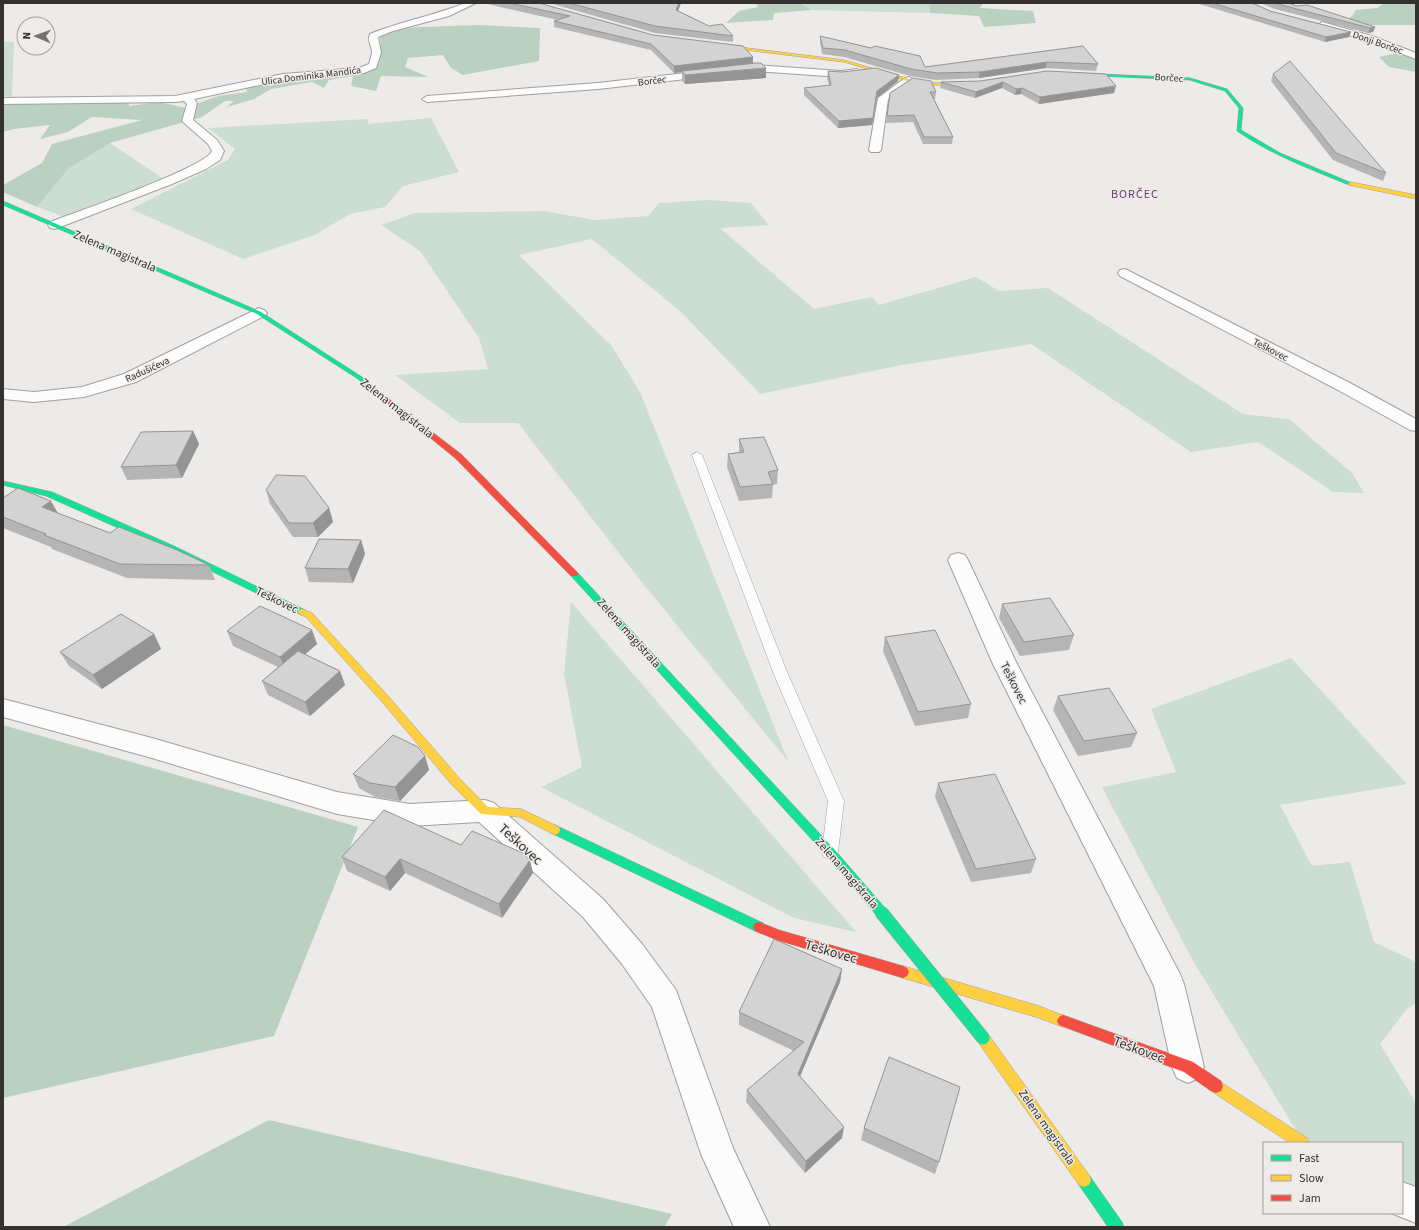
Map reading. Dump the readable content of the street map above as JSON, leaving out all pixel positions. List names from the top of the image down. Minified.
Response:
{"streets":{"street":["Donji Borčec","Ulica Dominika Mandića","Borčec","Zelena magistrala","Teškovec","Radušićeva"]},"crossings":[["Zelena magistrala","Radušićeva"]],"districts":["BORČEC"],"legend":["Fast","Slow","Jam"],"north":"left"}
